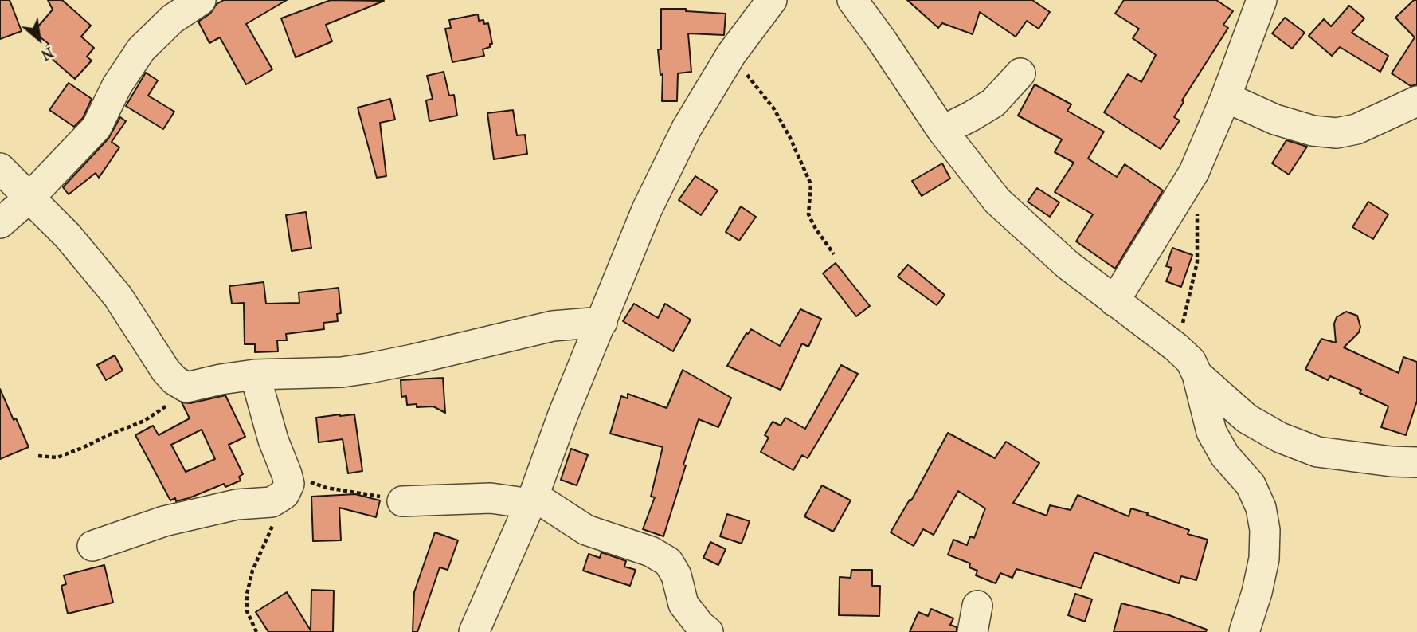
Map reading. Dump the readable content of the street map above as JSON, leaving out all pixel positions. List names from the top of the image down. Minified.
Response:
{"north":"bottom right"}
